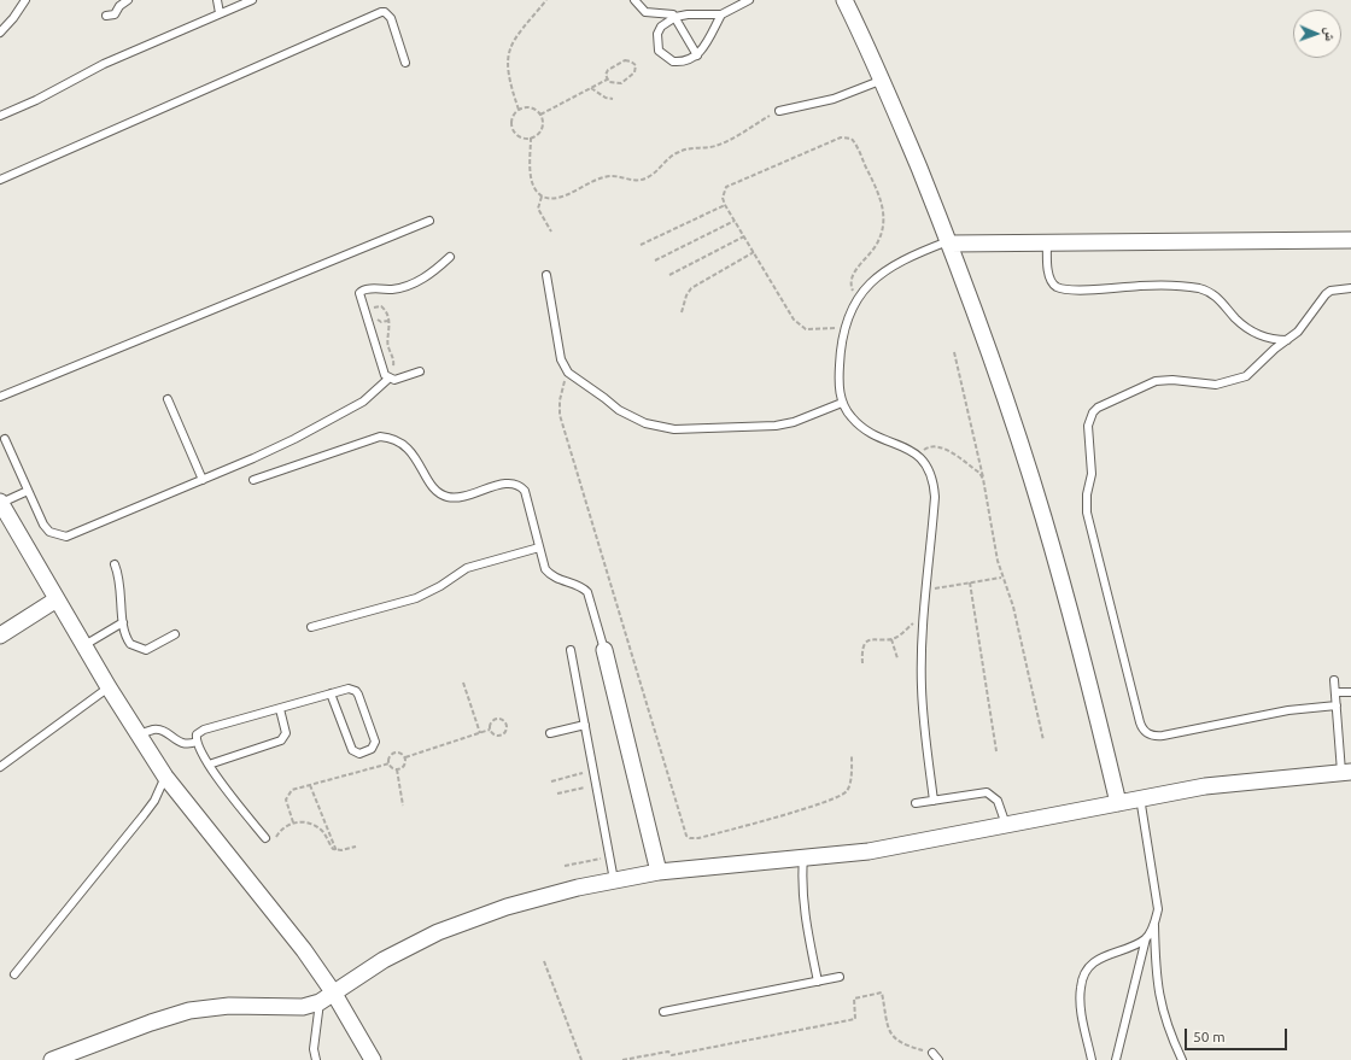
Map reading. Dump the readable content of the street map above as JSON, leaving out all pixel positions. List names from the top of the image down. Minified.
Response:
{"scale_bar":"50 m","north":"right"}
